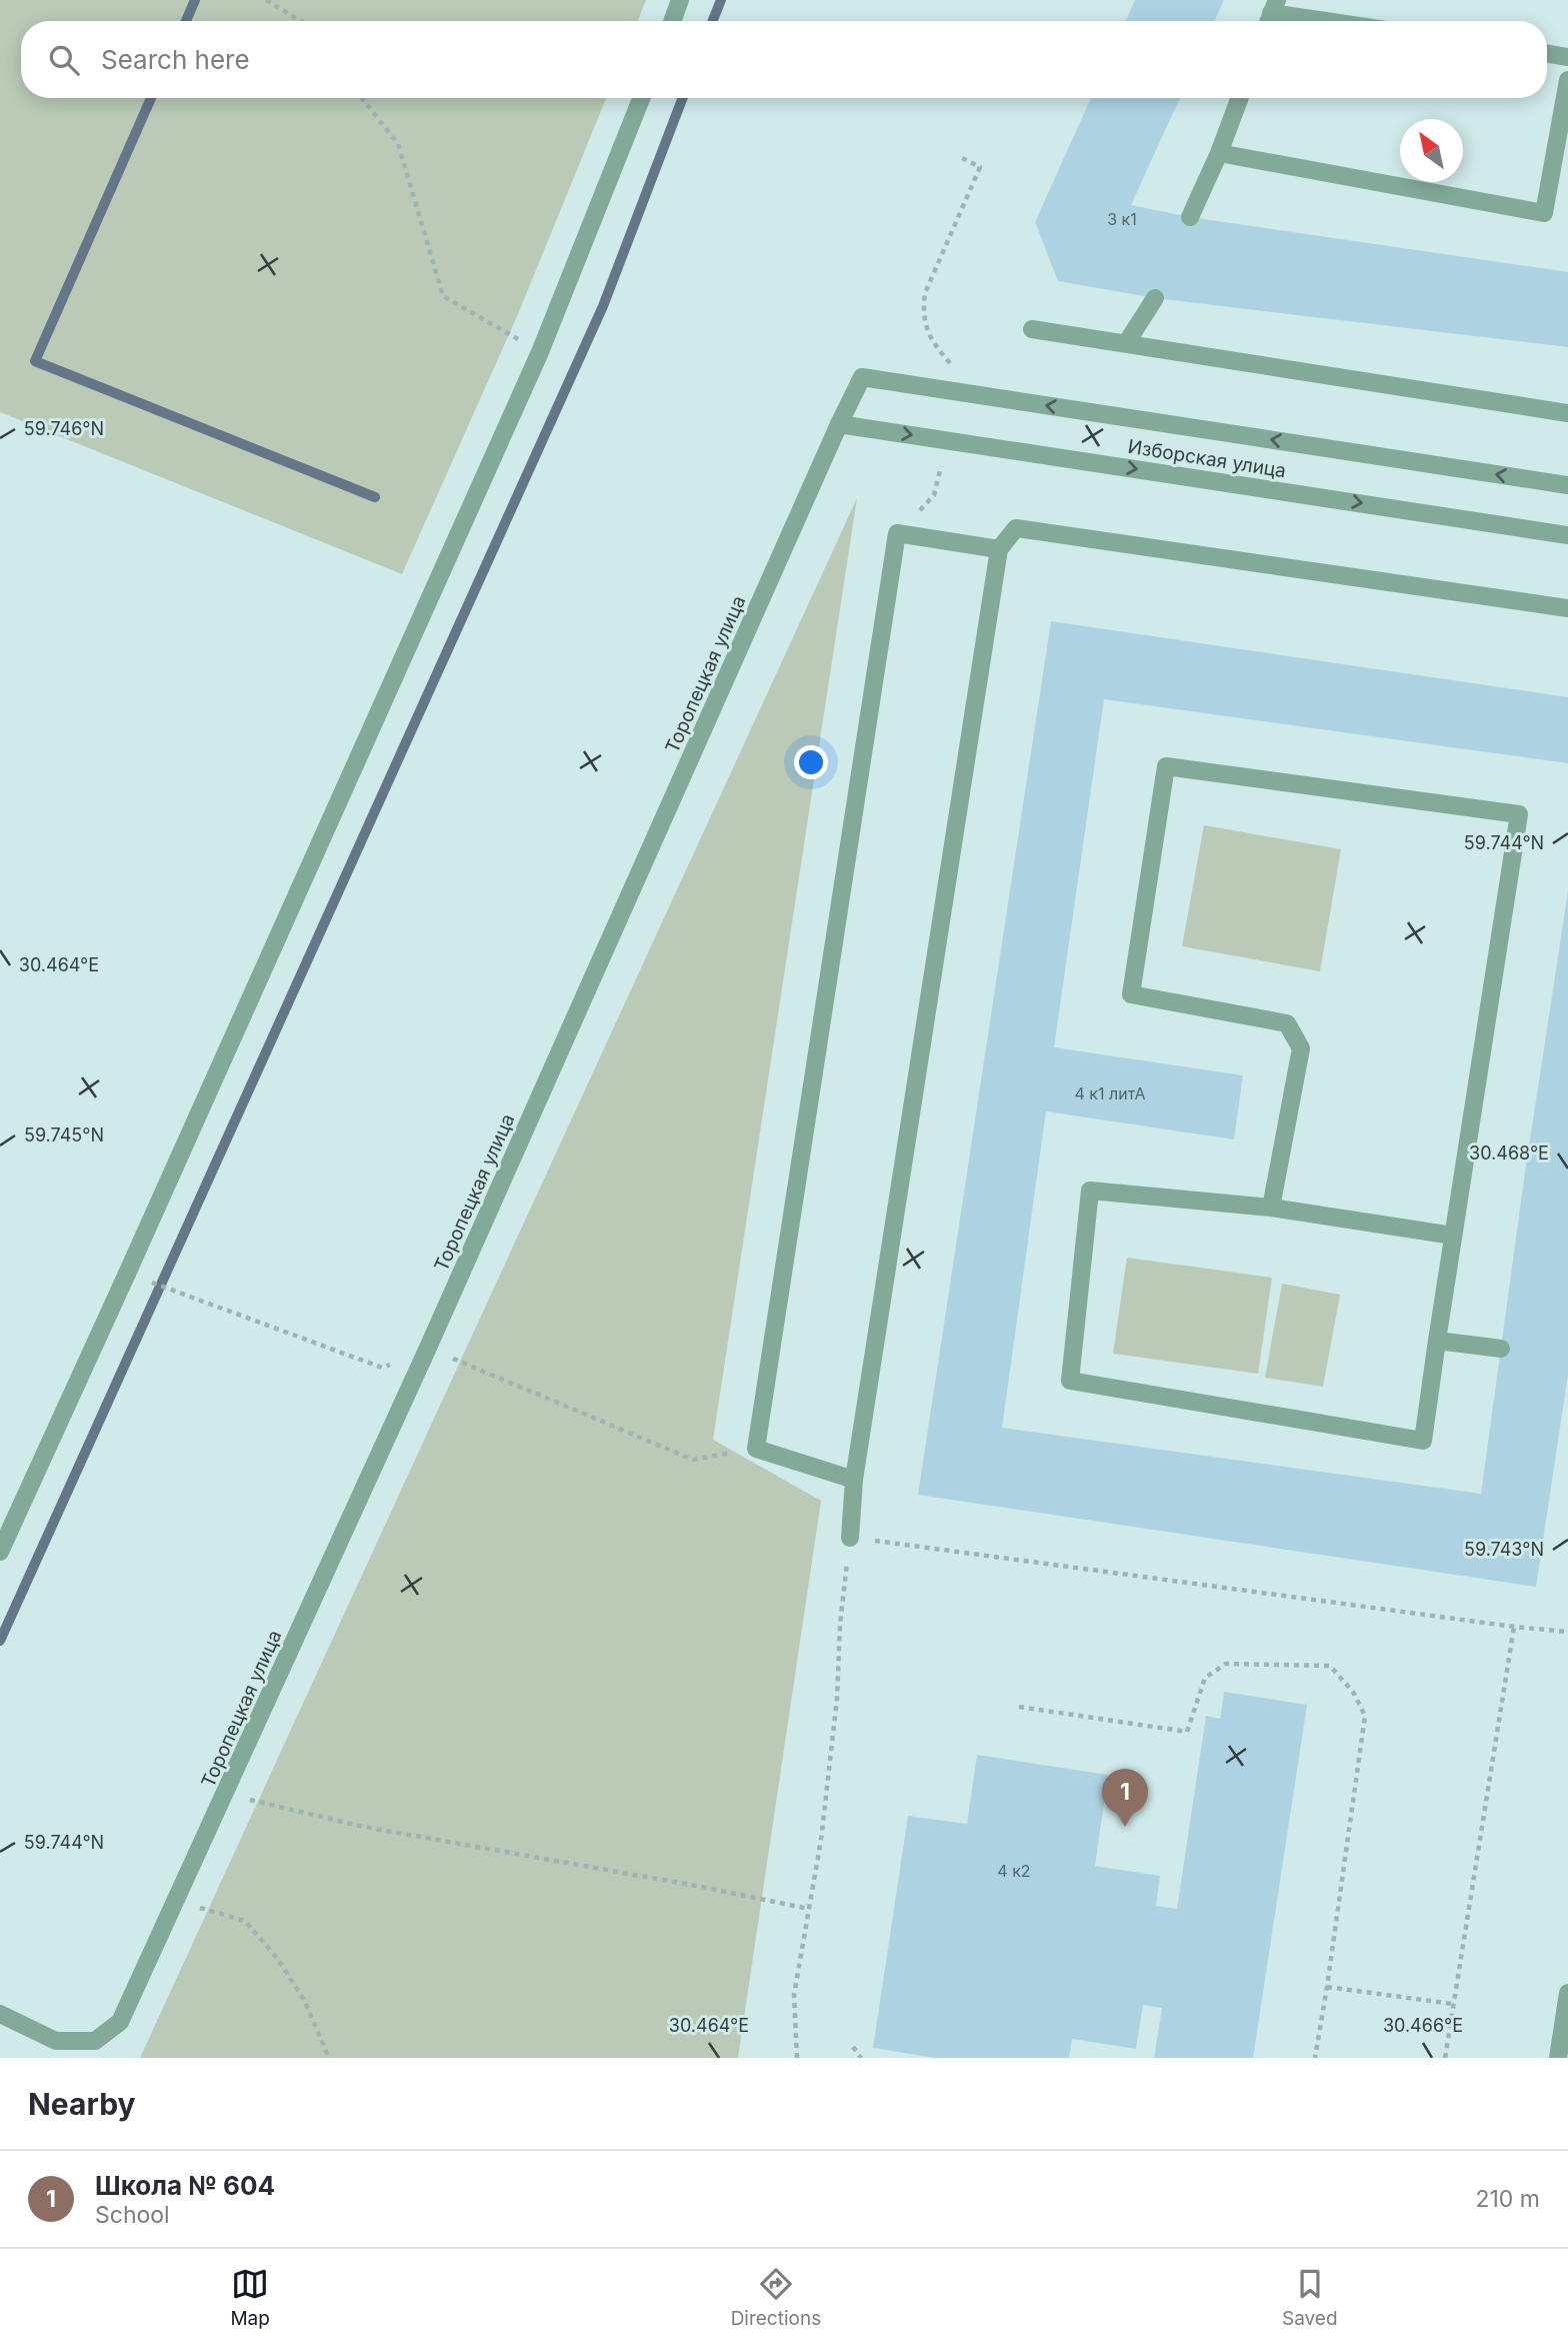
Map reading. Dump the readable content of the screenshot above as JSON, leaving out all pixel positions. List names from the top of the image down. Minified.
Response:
{"streets":{"street":["Изборская улица","Торопецкая улица"]},"crossings":[["Изборская улица","Торопецкая улица"]],"house_numbers":["3 к1","4 к1 литА","4 к2"],"north":"top left","page":{"search":"Search here","pins":"1","heading":"Nearby","list":[{"mark":"1","name":"Школа № 604","note":"School","value":"210 m"}],"nav":["Map","Directions","Saved"]},"coordinates":["59.746°N","59.744°N","30.464°E","59.745°N","30.468°E","59.743°N","30.466°E"]}
